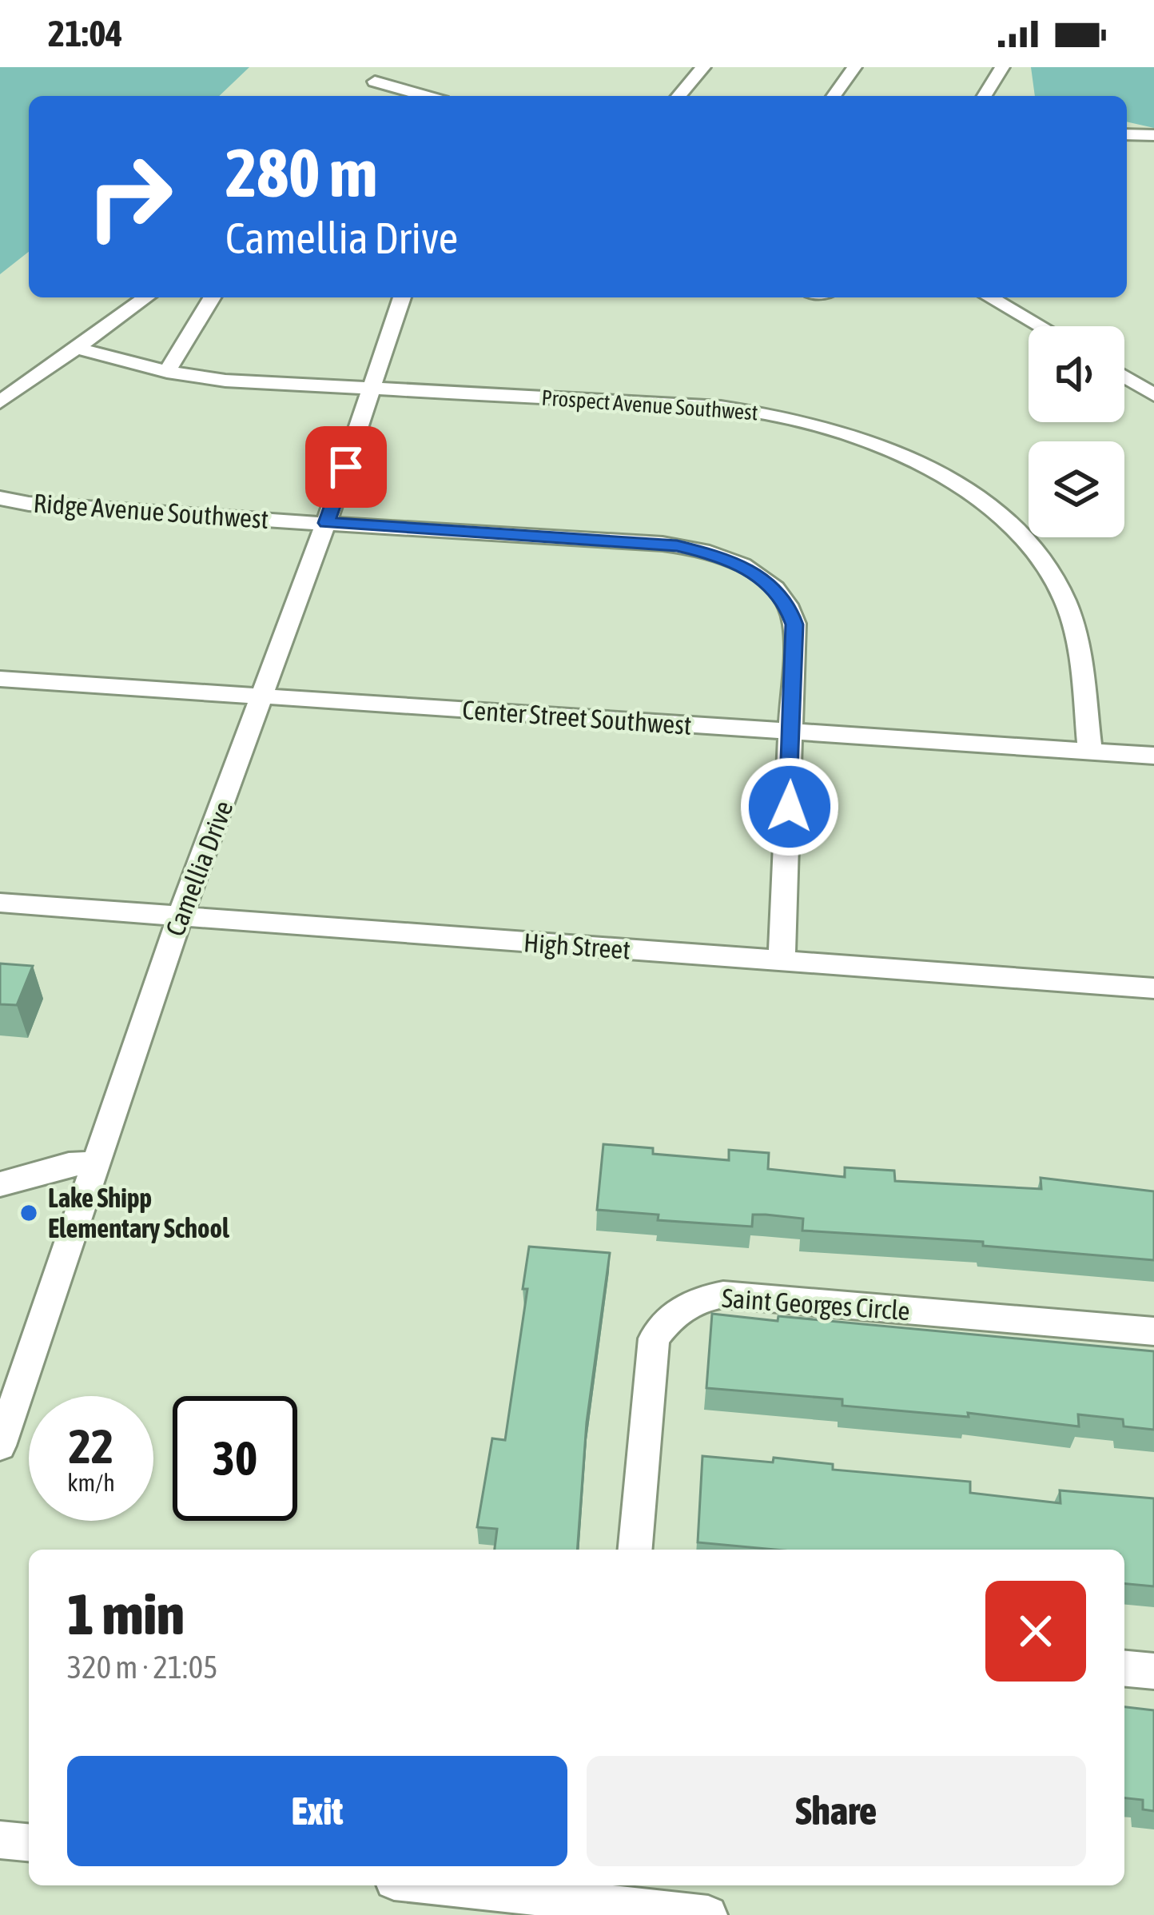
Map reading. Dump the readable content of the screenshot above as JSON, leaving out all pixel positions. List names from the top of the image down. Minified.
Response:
{"streets":{"street":["Prospect Avenue Southwest","Ridge Avenue Southwest","Center Street Southwest","Camellia Drive","High Street","Saint Georges Circle"]},"crossings":[["Prospect Avenue Southwest","Center Street Southwest"],["Prospect Avenue Southwest","Camellia Drive"],["Ridge Avenue Southwest","Center Street Southwest"],["Ridge Avenue Southwest","Camellia Drive"],["Ridge Avenue Southwest","High Street"],["Center Street Southwest","Camellia Drive"],["Camellia Drive","High Street"]],"places":["Lake Shipp Elementary School"],"page":{"status":"21:04","turn":["280 m","Camellia Drive"],"speed":"22 km/h","limit":"30","heading":["1 min","320 m · 21:05"],"buttons":["Exit","Share"]}}
